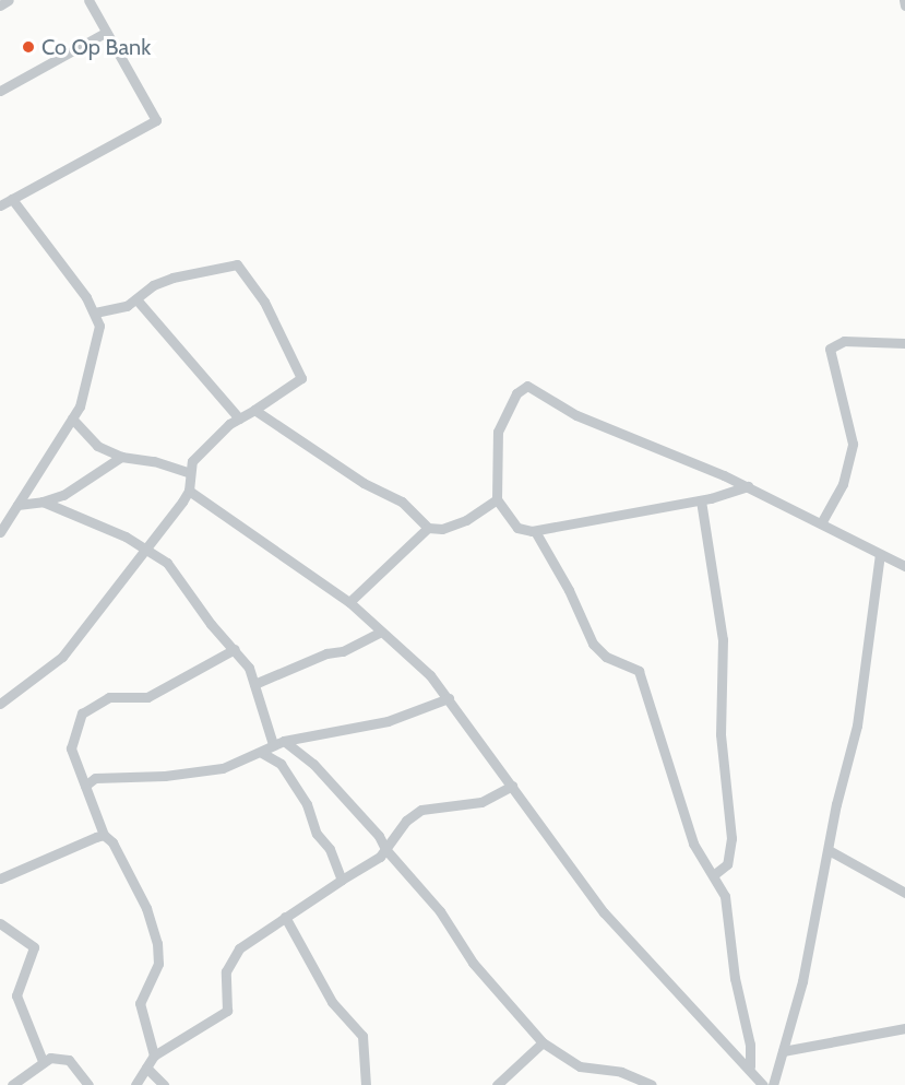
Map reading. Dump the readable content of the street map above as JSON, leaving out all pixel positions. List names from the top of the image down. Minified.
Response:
{"places":["Co Op Bank"]}
